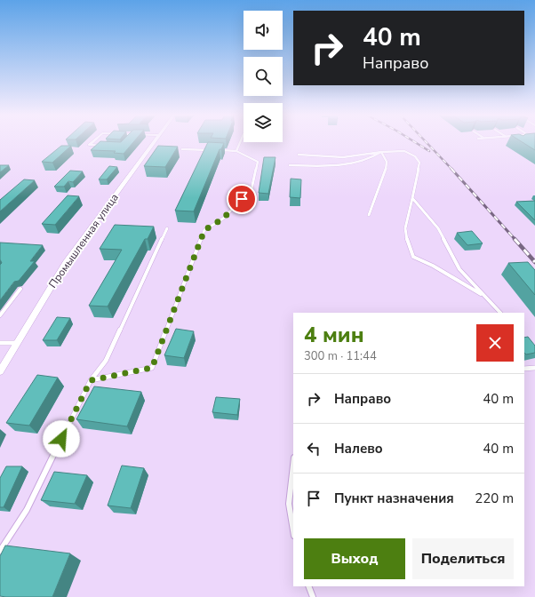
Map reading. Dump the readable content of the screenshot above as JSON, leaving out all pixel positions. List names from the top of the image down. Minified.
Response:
{"streets":{"street":["Промышленная улица"]},"page":{"turn":["40 m","Направо"],"heading":["4 мин","300 m · 11:44"],"list":[{"name":"Направо","value":"40 m"},{"name":"Налево","value":"40 m"},{"name":"Пункт назначения","value":"220 m"}],"buttons":["Выход","Поделиться"]}}
